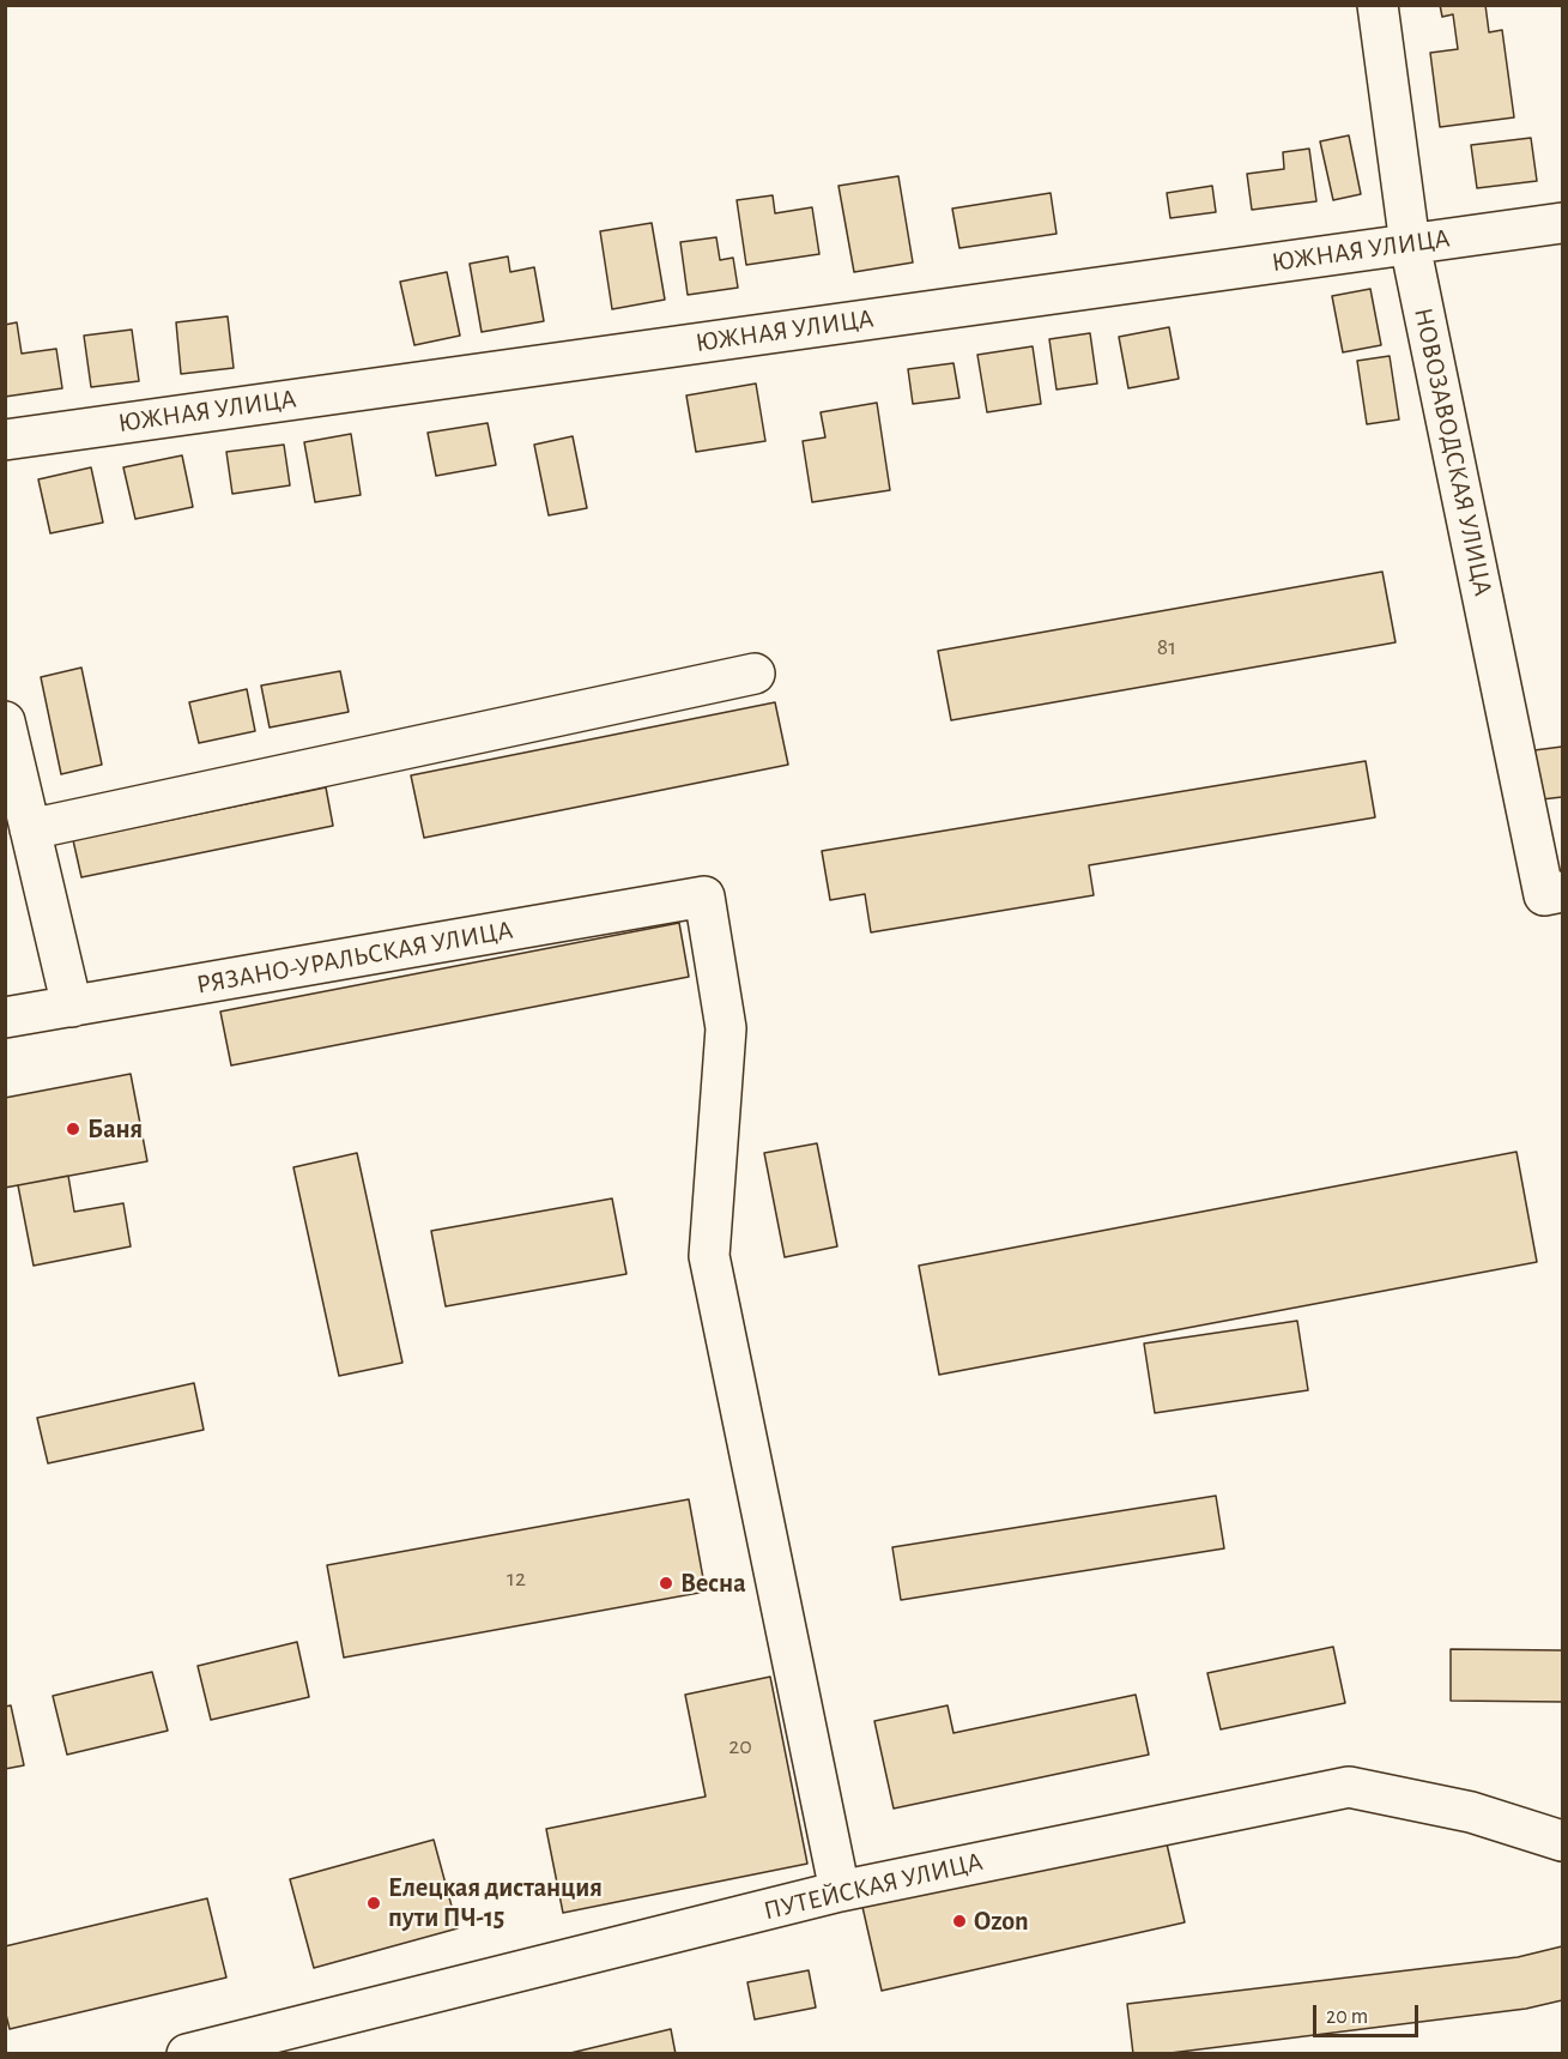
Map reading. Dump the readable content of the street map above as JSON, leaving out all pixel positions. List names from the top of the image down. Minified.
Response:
{"streets":{"street":["ЮЖНАЯ УЛИЦА","НОВОЗАВОДСКАЯ УЛИЦА","РЯЗАНО-УРАЛЬСКАЯ УЛИЦА","ПУТЕЙСКАЯ УЛИЦА"]},"crossings":[["ЮЖНАЯ УЛИЦА","НОВОЗАВОДСКАЯ УЛИЦА"],["РЯЗАНО-УРАЛЬСКАЯ УЛИЦА","ПУТЕЙСКАЯ УЛИЦА"]],"places":["Баня","Весна","Елецкая дистанция пути ПЧ-15","Ozon"],"house_numbers":["81","12","20"],"scale_bar":"20 m"}
